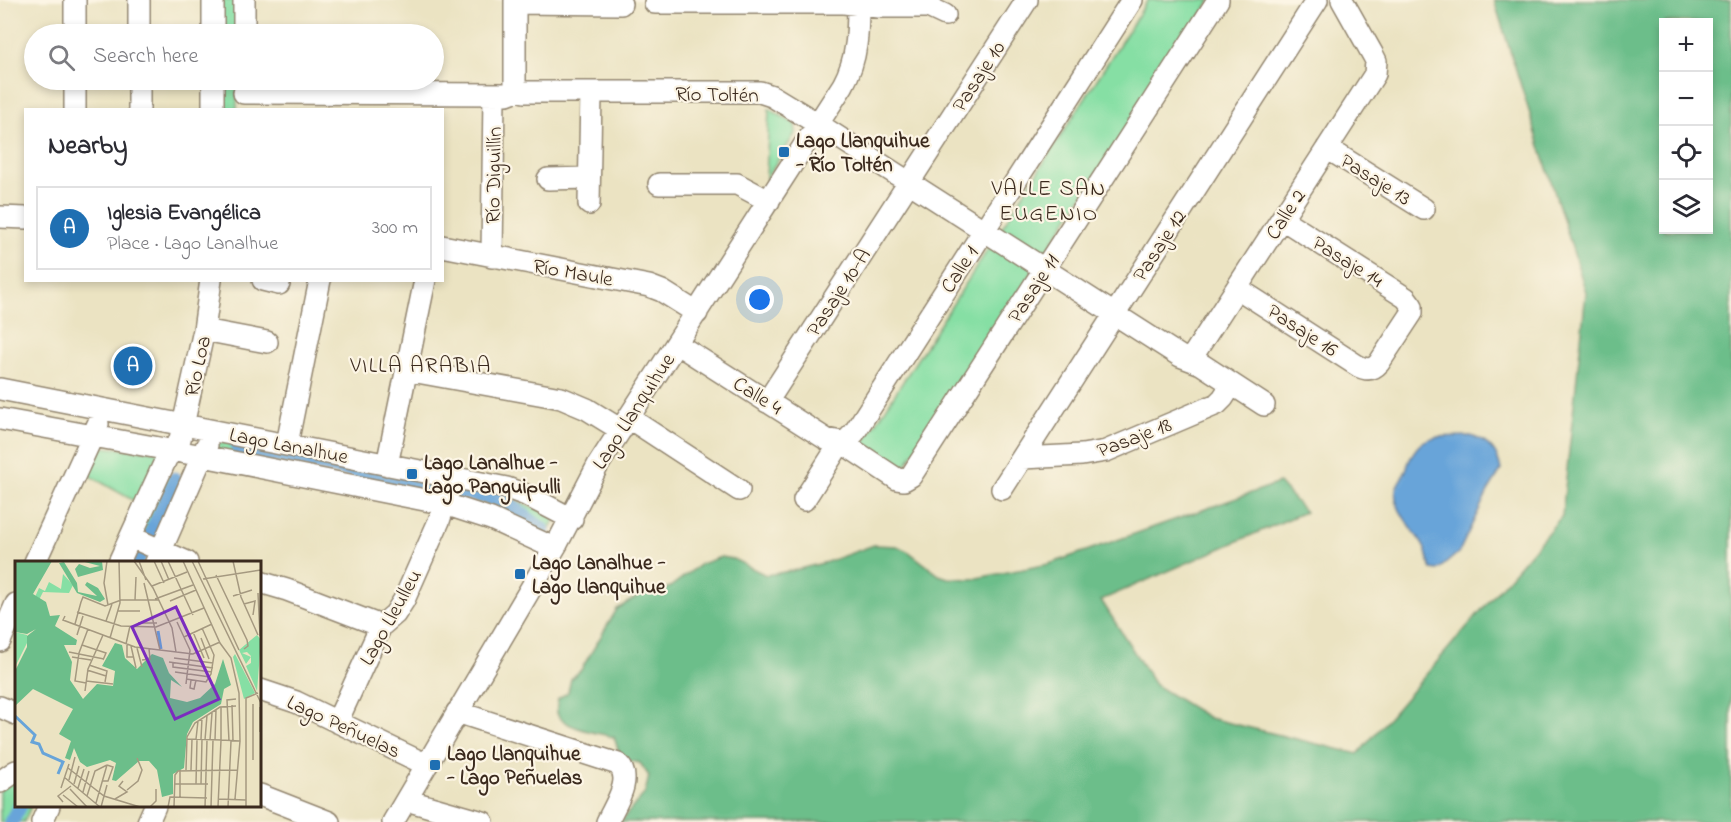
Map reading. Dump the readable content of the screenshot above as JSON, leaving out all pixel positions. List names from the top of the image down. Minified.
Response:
{"streets":{"street":["Pasaje 10","Río Toltén","Río Diguillín","Pasaje 13","Calle 2","Pasaje 12","Pasaje 14","Calle 1","Río Maule","Pasaje 11","Pasaje 10-A","Pasaje 16","Río Loa","Calle 4","Lago Llanquihue","Pasaje 18","Lago Lanalhue","Lago Lleulleu","Lago Peñuelas"]},"crossings":[["Pasaje 10","Río Toltén"],["Pasaje 10","Pasaje 10-A"],["Río Toltén","Río Diguillín"],["Río Toltén","Calle 2"],["Río Toltén","Pasaje 12"],["Río Toltén","Calle 1"],["Río Toltén","Pasaje 11"],["Río Toltén","Pasaje 10-A"],["Río Toltén","Lago Llanquihue"],["Río Toltén","Pasaje 18"],["Río Diguillín","Río Maule"],["Pasaje 13","Calle 2"],["Calle 2","Pasaje 14"],["Calle 2","Pasaje 16"],["Pasaje 12","Pasaje 18"],["Pasaje 14","Pasaje 16"],["Calle 1","Pasaje 11"],["Calle 1","Calle 4"],["Río Maule","Lago Llanquihue"],["Pasaje 11","Calle 4"],["Pasaje 10-A","Calle 4"],["Río Loa","Lago Lanalhue"],["Calle 4","Lago Llanquihue"],["Lago Llanquihue","Lago Lanalhue"],["Lago Llanquihue","Lago Peñuelas"],["Lago Lanalhue","Lago Lleulleu"],["Lago Lleulleu","Lago Peñuelas"]],"districts":["VALLE SAN EUGENIO","VILLA ARABIA"],"places":{"transit":["Lago Llanquihue - Río Toltén","Lago Lanalhue - Lago Panguipulli","Lago Lanalhue - Lago Llanquihue","Lago Llanquihue - Lago Peñuelas"]},"page":{"map_buttons":["+","−"],"search":"Search here","heading":"Nearby","list":[{"mark":"A","name":"Iglesia Evangélica","note":"Place · Lago Lanalhue","value":"300 m"}],"pins":"A"}}
